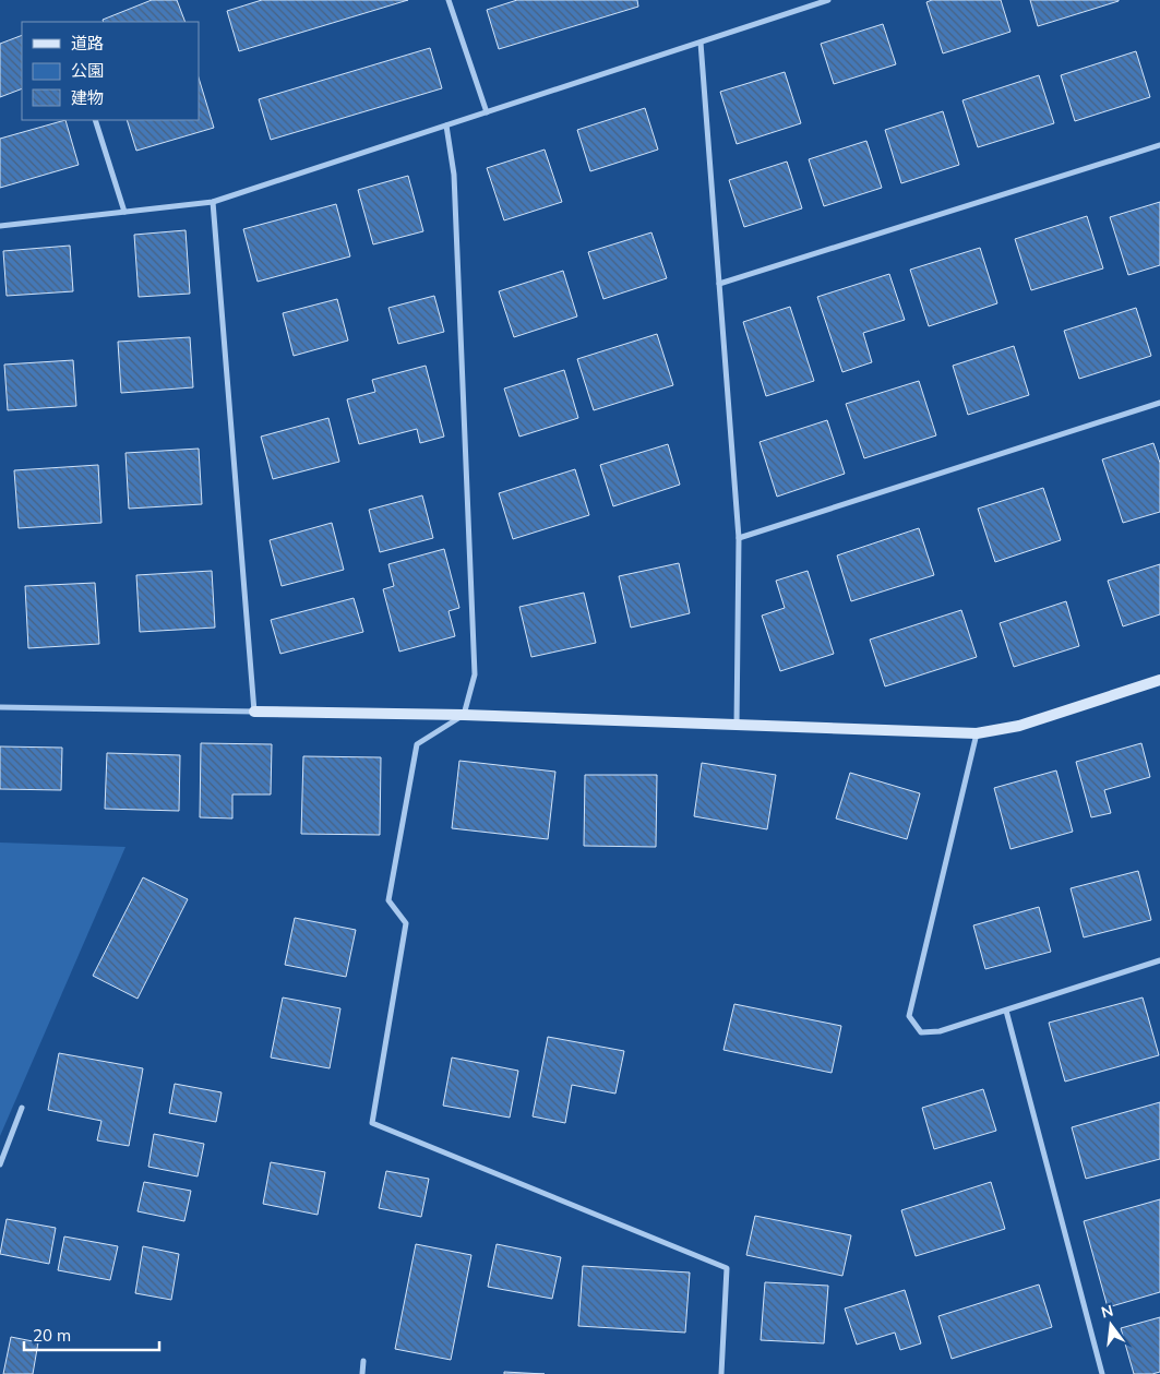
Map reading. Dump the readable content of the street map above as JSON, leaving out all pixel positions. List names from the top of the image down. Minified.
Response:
{"legend":["道路","公園","建物"],"scale_bar":"20 m","north":"top"}
